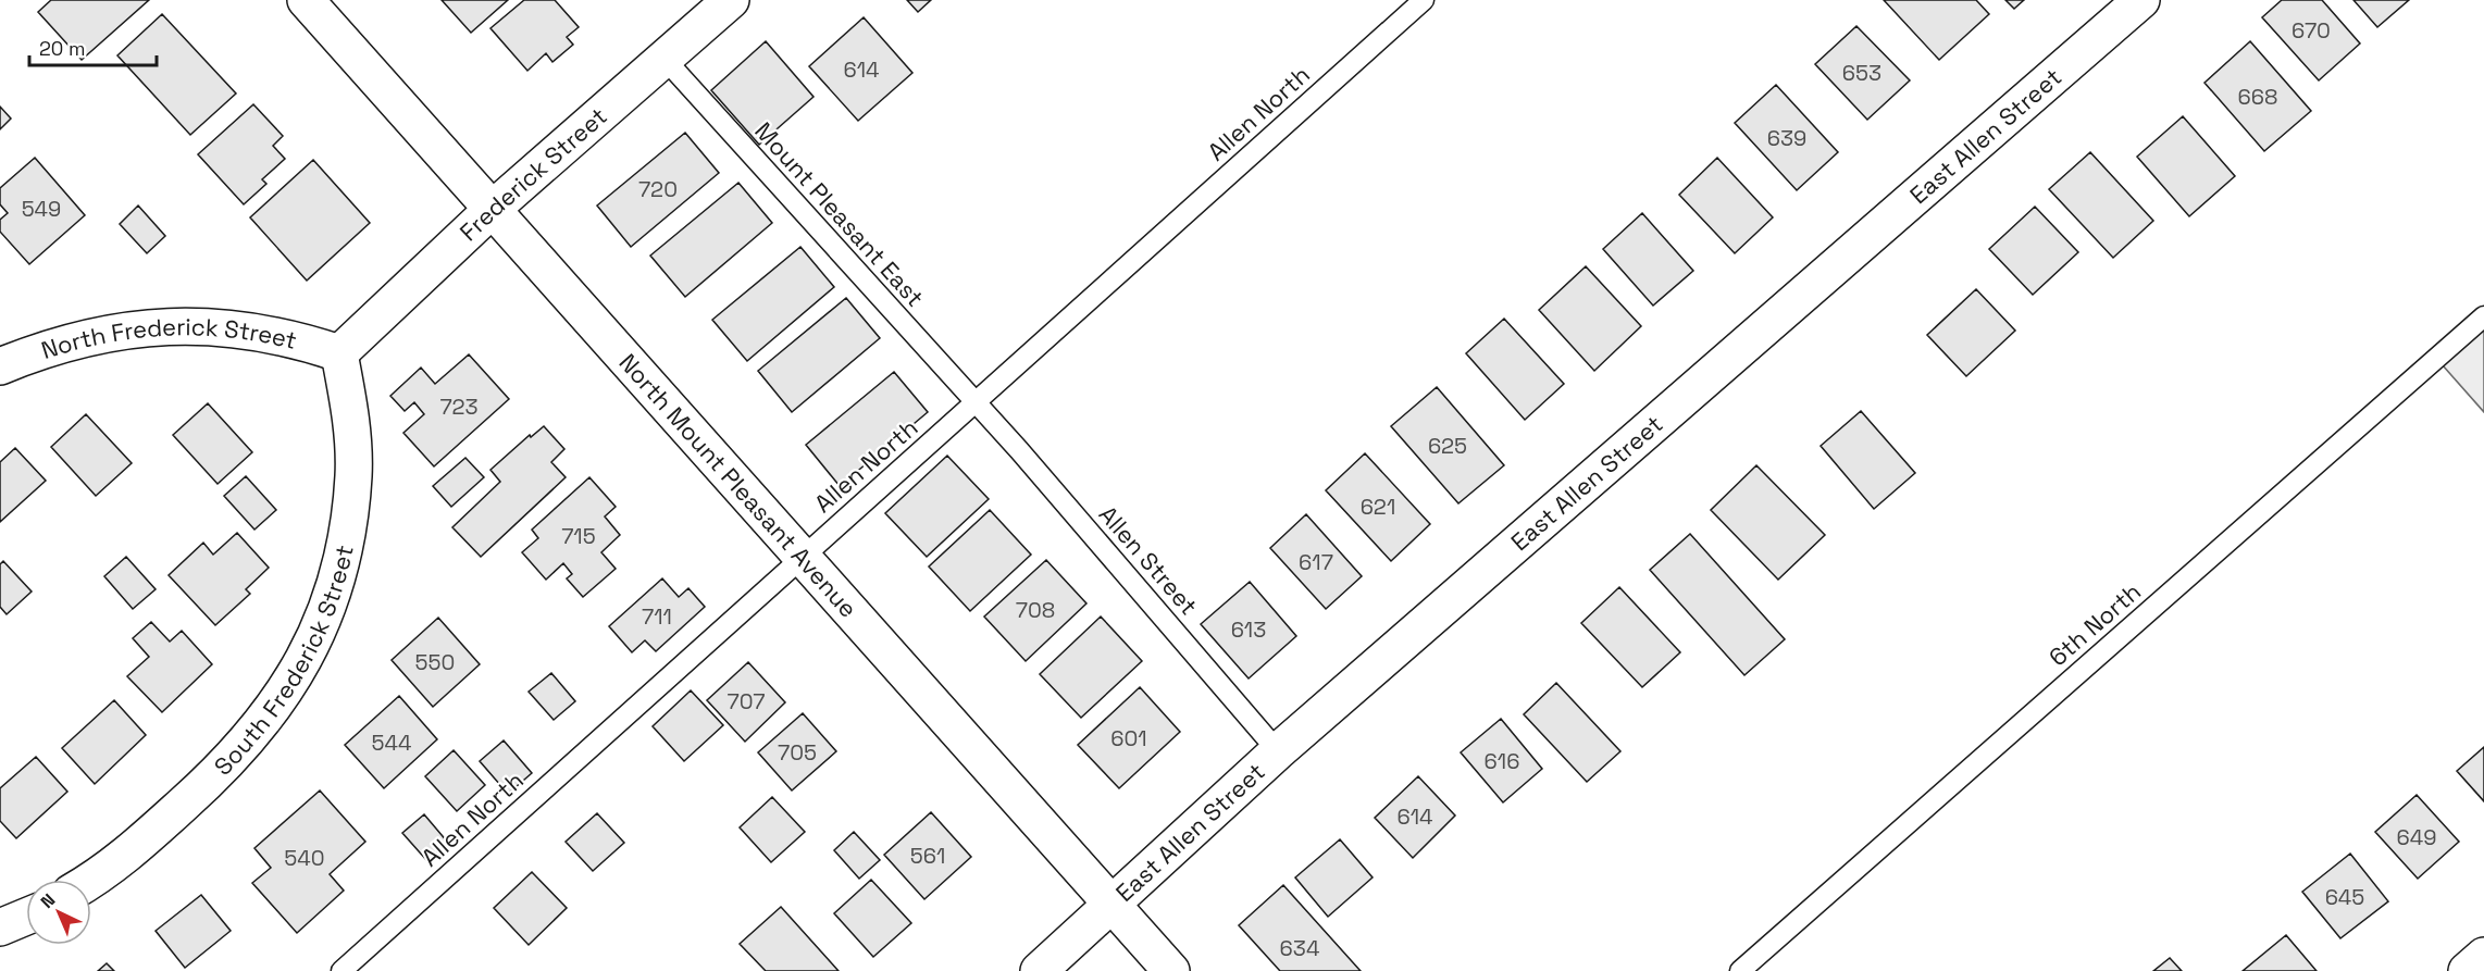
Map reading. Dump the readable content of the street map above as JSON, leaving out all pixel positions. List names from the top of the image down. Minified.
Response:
{"streets":{"street":["East Allen Street","Frederick Street","North Frederick Street","North Mount Pleasant Avenue","South Frederick Street"],"lane":["Allen North","Mount Pleasant East","Allen Street","6th North"]},"crossings":[["Allen North","Mount Pleasant East"],["Allen North","North Mount Pleasant Avenue"],["Allen North","Allen Street"],["East Allen Street","North Mount Pleasant Avenue"],["East Allen Street","Allen Street"],["Frederick Street","Mount Pleasant East"],["Frederick Street","North Frederick Street"],["Frederick Street","North Mount Pleasant Avenue"],["Frederick Street","South Frederick Street"],["Mount Pleasant East","Allen Street"],["North Frederick Street","South Frederick Street"]],"house_numbers":["670","614","653","668","639","720","549","723","625","621","715","617","708","711","613","550","707","601","544","705","616","614","649","561","540","645","634"],"scale_bar":"20 m","north":"top left"}
